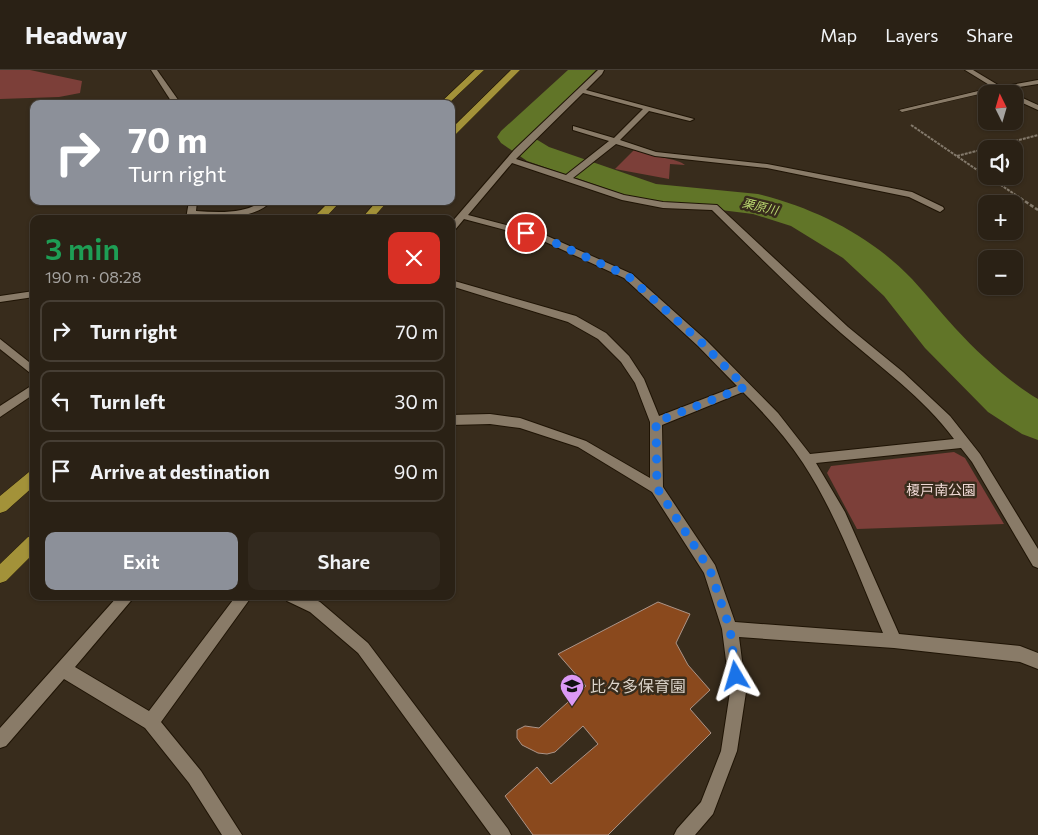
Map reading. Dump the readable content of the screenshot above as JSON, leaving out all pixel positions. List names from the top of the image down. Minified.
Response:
{"water":["栗原川"],"parks":["榎戸南公園"],"places":{"school or university":["比々多保育園"]},"north":"top","page":{"header":"Headway","nav":["Map","Layers","Share"],"map_buttons":["+","−"],"turn":["70 m","Turn right"],"heading":["3 min","190 m · 08:28"],"list":[{"name":"Turn right","value":"70 m"},{"name":"Turn left","value":"30 m"},{"name":"Arrive at destination","value":"90 m"}],"buttons":["Exit","Share"]}}
